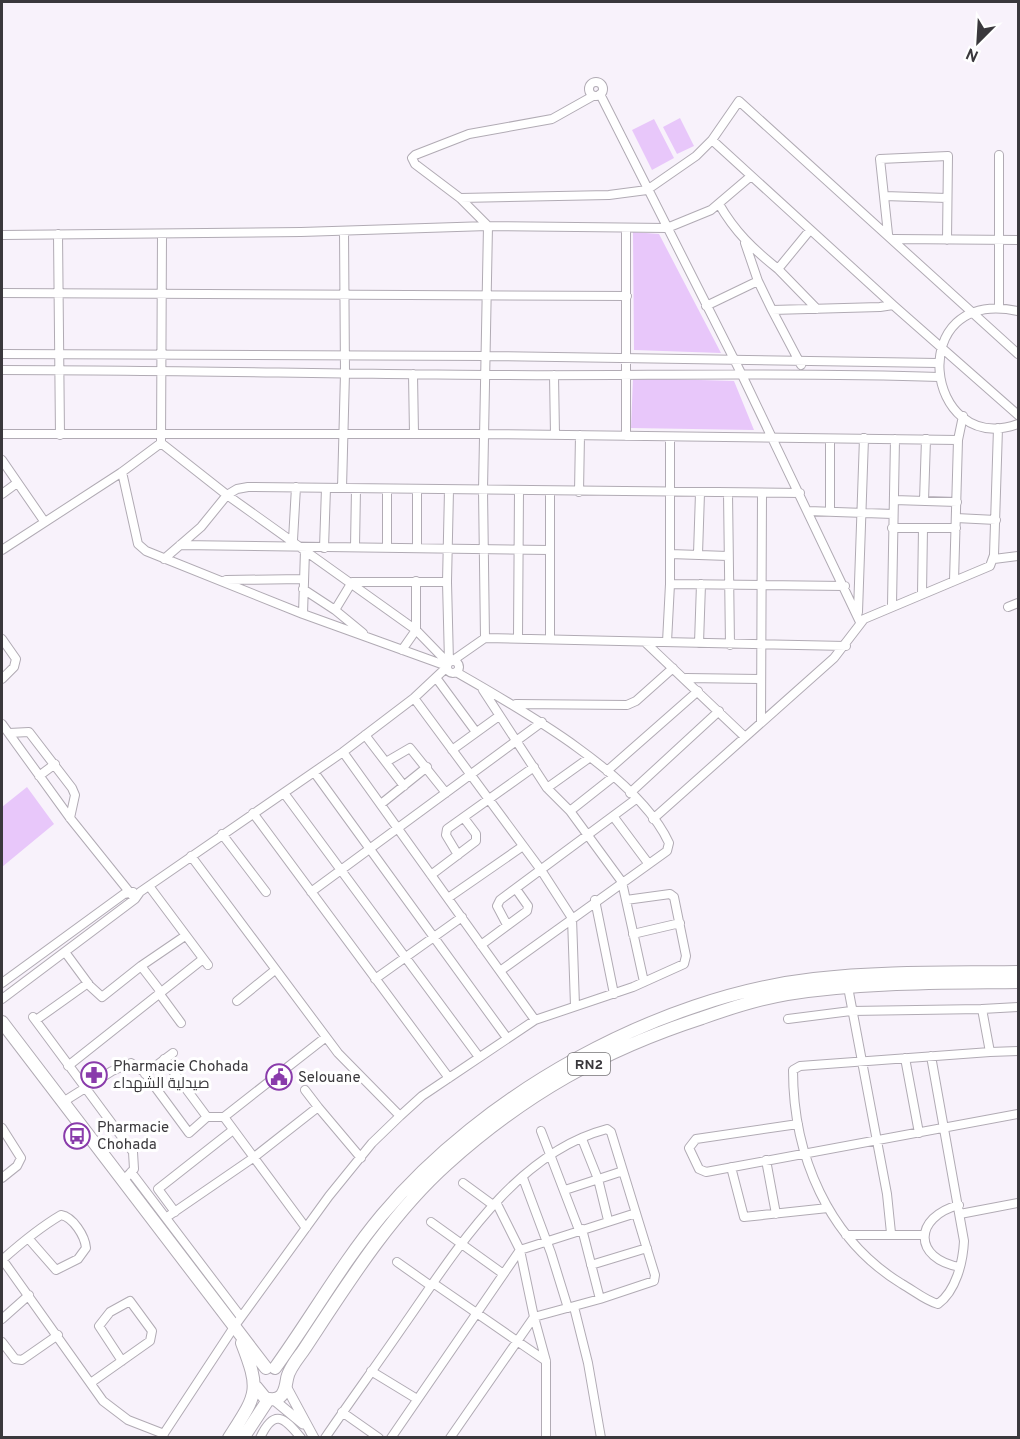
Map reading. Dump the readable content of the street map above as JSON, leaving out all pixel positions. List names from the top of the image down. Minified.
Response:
{"streets":{"highway":["RN2"]},"places":{"pharmacy":["Pharmacie Chohada صيدلية الشهداء"],"public building":["Selouane"],"bus stop":["Pharmacie Chohada"]},"north":"bottom left"}
